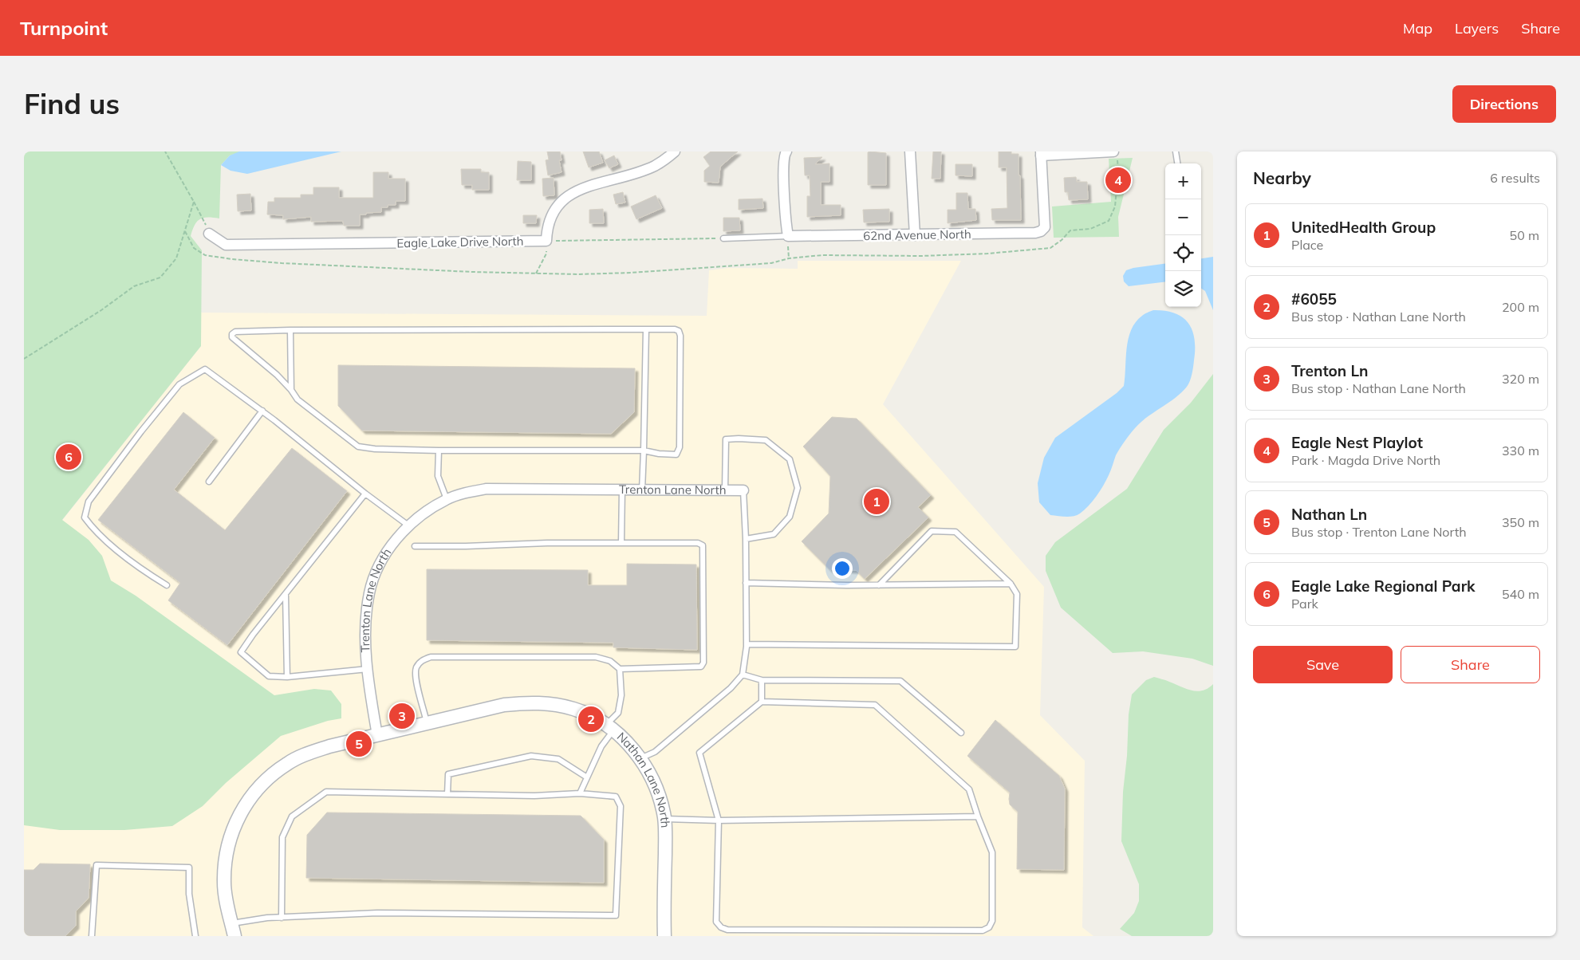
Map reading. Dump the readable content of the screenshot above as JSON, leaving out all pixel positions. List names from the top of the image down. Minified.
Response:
{"streets":{"street":["62nd Avenue North","Eagle Lake Drive North","Trenton Lane North","Nathan Lane North"]},"crossings":[["Trenton Lane North","Nathan Lane North"]],"page":{"header":"Turnpoint","nav":["Map","Layers","Share"],"buttons":["Directions",["Save","Share"]],"title":"Find us","heading":["Nearby","6 results"],"map_buttons":["+","−"],"pins":["4","6","1","3","2","5"],"list":[{"mark":"1","name":"UnitedHealth Group","note":"Place","value":"50 m"},{"mark":"2","name":"#6055","note":"Bus stop · Nathan Lane North","value":"200 m"},{"mark":"3","name":"Trenton Ln","note":"Bus stop · Nathan Lane North","value":"320 m"},{"mark":"4","name":"Eagle Nest Playlot","note":"Park · Magda Drive North","value":"330 m"},{"mark":"5","name":"Nathan Ln","note":"Bus stop · Trenton Lane North","value":"350 m"},{"mark":"6","name":"Eagle Lake Regional Park","note":"Park","value":"540 m"}]}}
